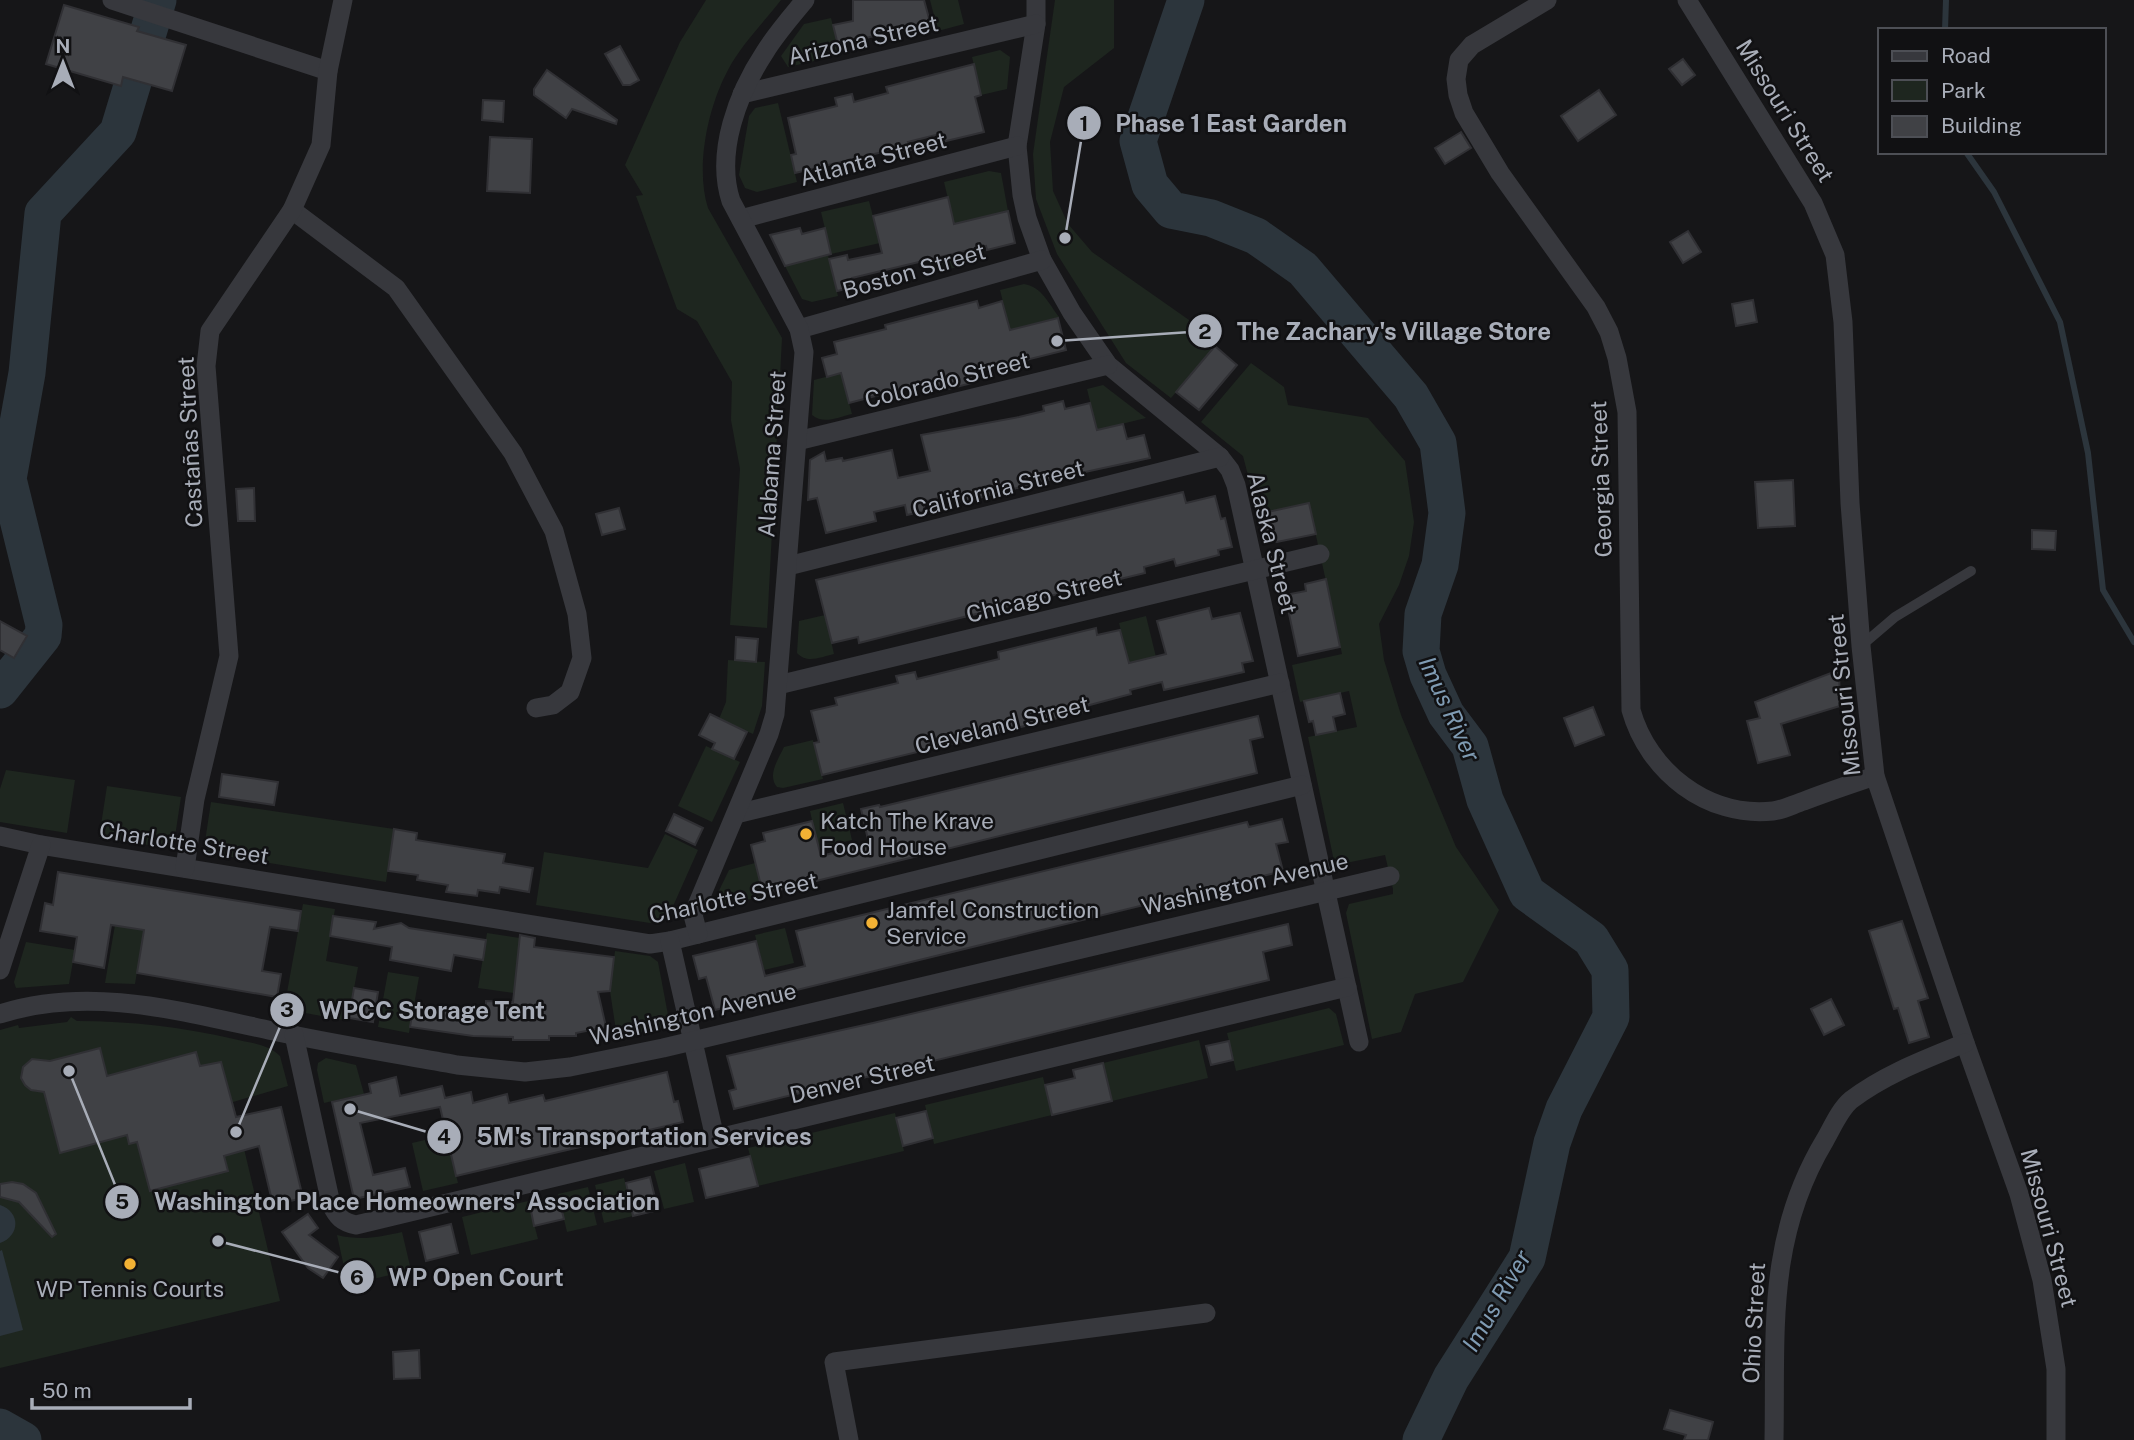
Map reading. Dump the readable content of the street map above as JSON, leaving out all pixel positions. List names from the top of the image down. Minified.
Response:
{"streets":{"street":["Arizona Street","Missouri Street","Atlanta Street","Boston Street","Colorado Street","Castañas Street","Alabama Street","Georgia Street","California Street","Alaska Street","Chicago Street","Cleveland Street","Charlotte Street","Washington Avenue","Denver Street","Ohio Street"]},"crossings":[["Arizona Street","Alabama Street"],["Arizona Street","Alaska Street"],["Missouri Street","Georgia Street"],["Missouri Street","Ohio Street"],["Atlanta Street","Alabama Street"],["Atlanta Street","Alaska Street"],["Boston Street","Alabama Street"],["Boston Street","Alaska Street"],["Colorado Street","Alabama Street"],["Colorado Street","Alaska Street"],["Castañas Street","Charlotte Street"],["Alabama Street","California Street"],["Alabama Street","Chicago Street"],["Alabama Street","Cleveland Street"],["Alabama Street","Charlotte Street"],["California Street","Alaska Street"],["Alaska Street","Chicago Street"],["Alaska Street","Cleveland Street"],["Alaska Street","Charlotte Street"],["Alaska Street","Washington Avenue"],["Alaska Street","Denver Street"],["Washington Avenue","Denver Street"]],"water":["Imus River"],"places":["Phase 1 East Garden","The Zachary's Village Store","Katch The Krave Food House","Jamfel Construction Service","Washington Place Homeowners' Association","5M's Transportation Services","WPCC Storage Tent","WP Open Court","WP Tennis Courts"],"legend":["Road","Park","Building"],"scale_bar":"50 m","north":"top"}
